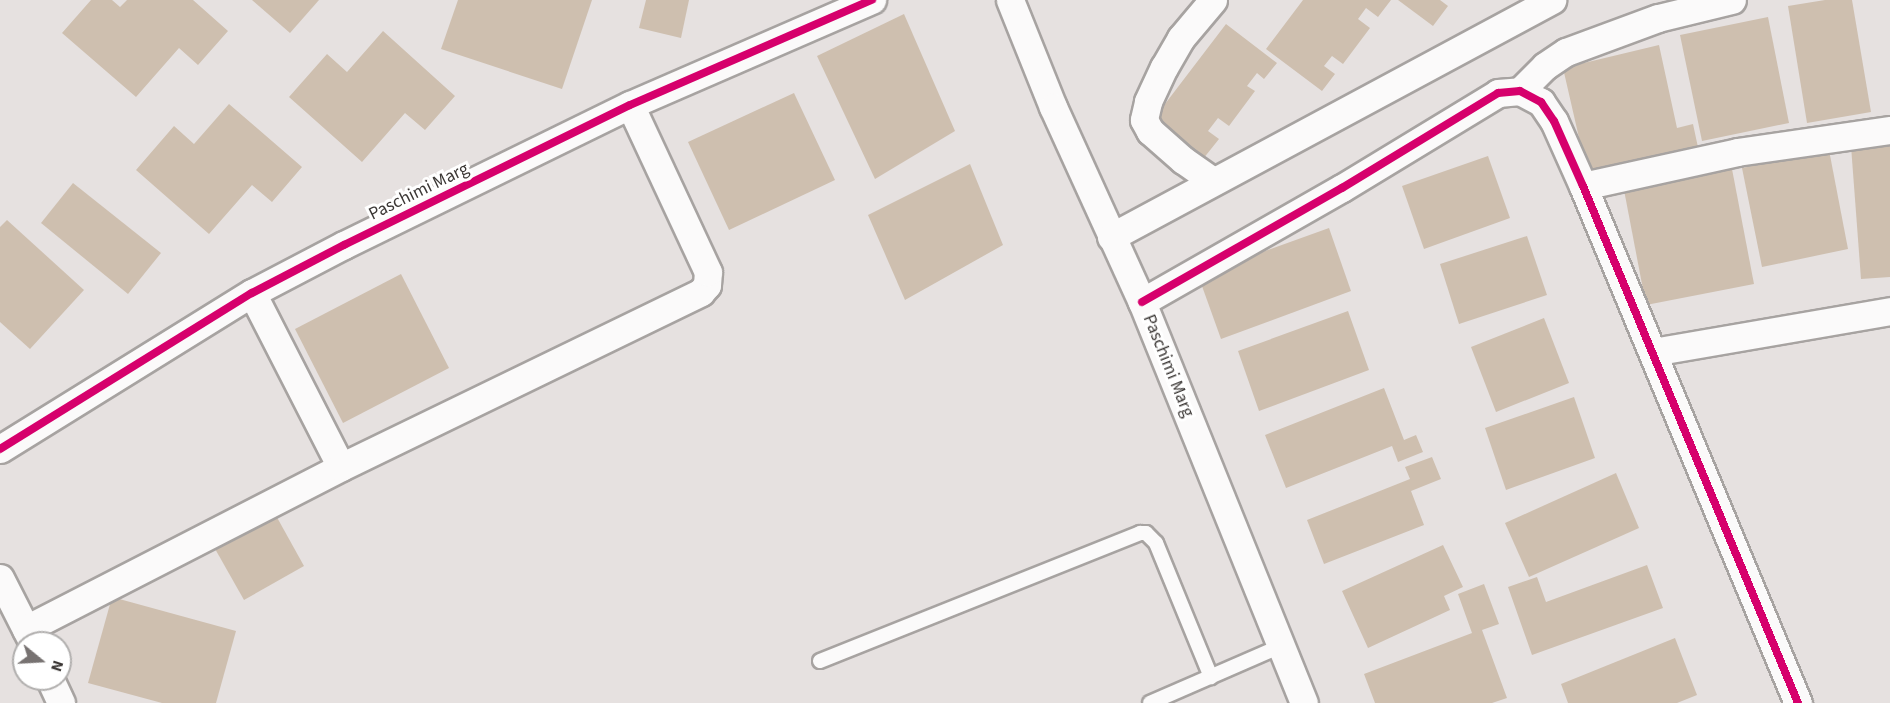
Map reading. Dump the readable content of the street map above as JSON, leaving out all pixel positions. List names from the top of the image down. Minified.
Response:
{"streets":{"street":["Paschimi Marg"]},"north":"right"}
